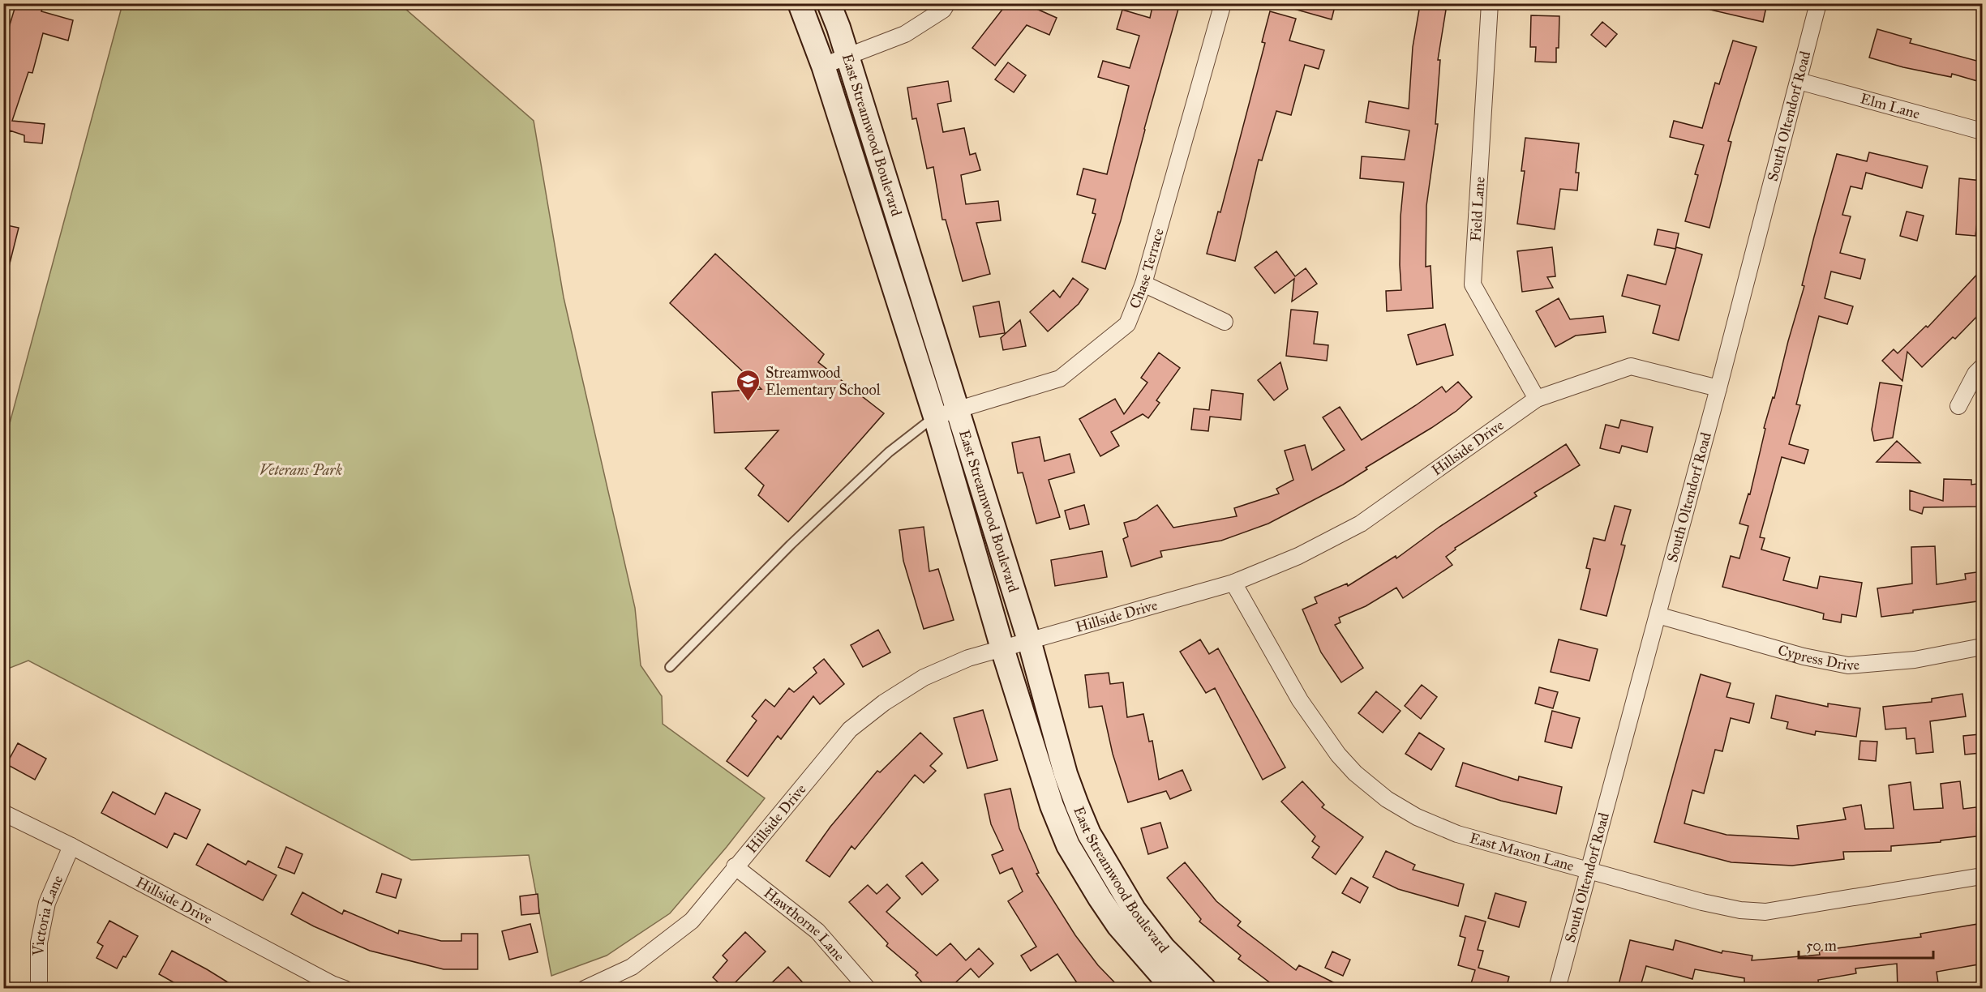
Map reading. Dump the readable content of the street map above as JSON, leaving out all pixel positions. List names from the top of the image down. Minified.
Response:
{"streets":{"street":["Elm Lane","South Oltendorf Road","East Streamwood Boulevard","Field Lane","Chase Terrace","Hillside Drive","Cypress Drive","East Maxon Lane","Victoria Lane","Hawthorne Lane"]},"crossings":[["Elm Lane","South Oltendorf Road"],["South Oltendorf Road","Hillside Drive"],["South Oltendorf Road","Cypress Drive"],["South Oltendorf Road","East Maxon Lane"],["East Streamwood Boulevard","Chase Terrace"],["East Streamwood Boulevard","Hillside Drive"],["Field Lane","Hillside Drive"],["Hillside Drive","East Maxon Lane"],["Hillside Drive","Victoria Lane"],["Hillside Drive","Hawthorne Lane"]],"parks":["Veterans Park"],"places":{"school or university":["Streamwood Elementary School"]},"scale_bar":"50 m"}
